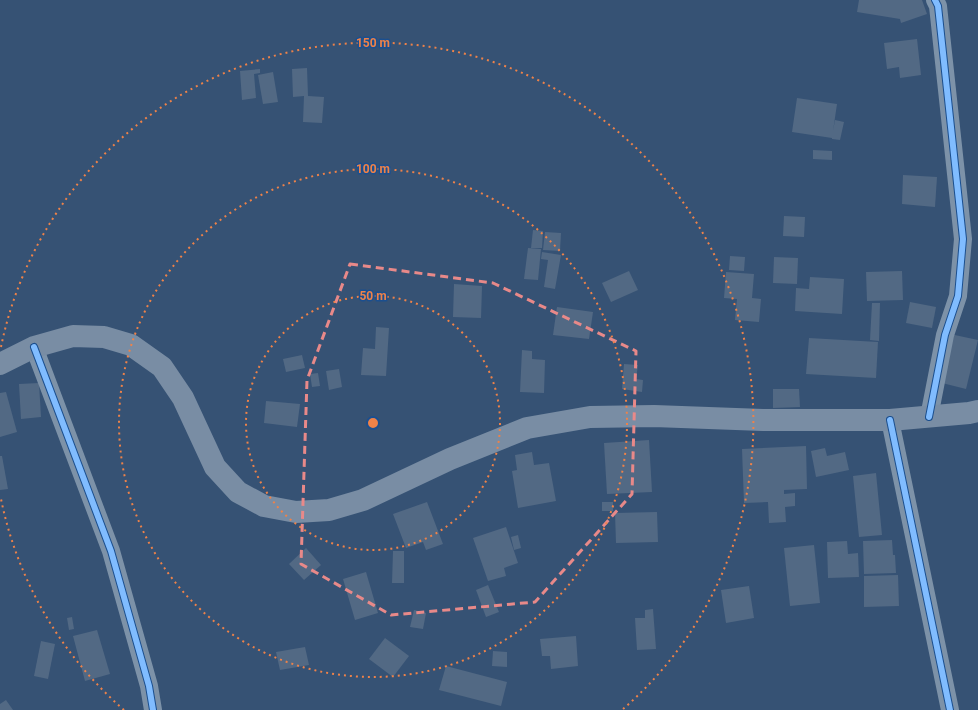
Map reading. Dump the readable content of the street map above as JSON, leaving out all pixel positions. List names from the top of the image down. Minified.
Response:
{"rings":["150 m","100 m","50 m"]}
